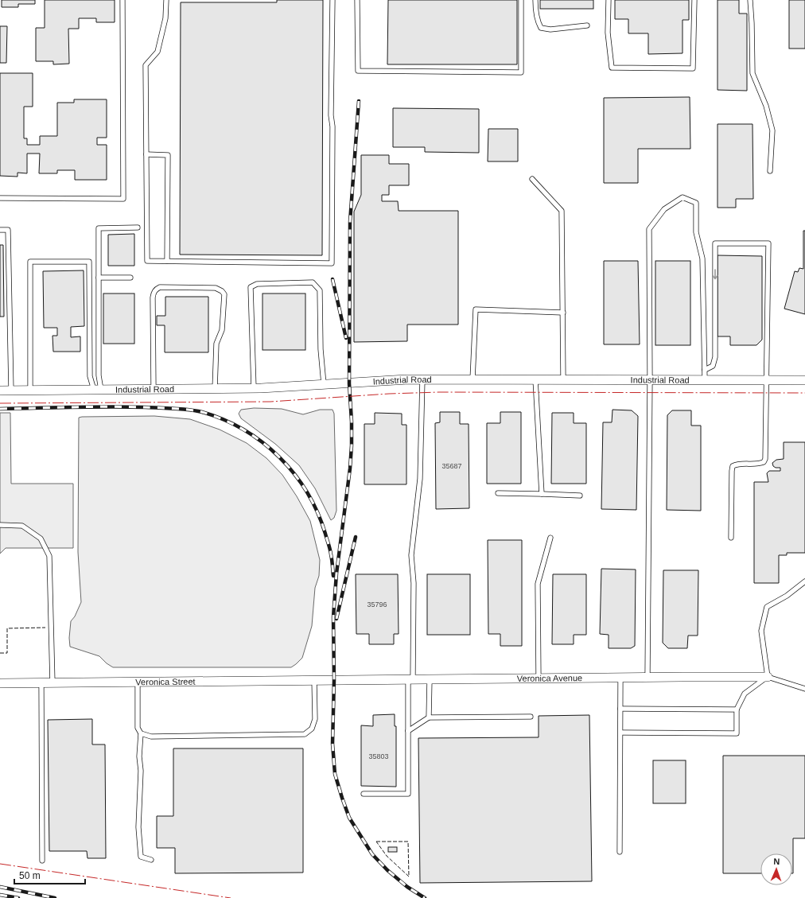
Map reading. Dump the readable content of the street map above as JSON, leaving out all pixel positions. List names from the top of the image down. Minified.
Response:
{"streets":{"street":["Industrial Road","Veronica Avenue","Veronica Street"]},"crossings":[["Veronica Avenue","Veronica Street"]],"house_numbers":["35687","35796","35803"],"scale_bar":"50 m","north":"top"}
